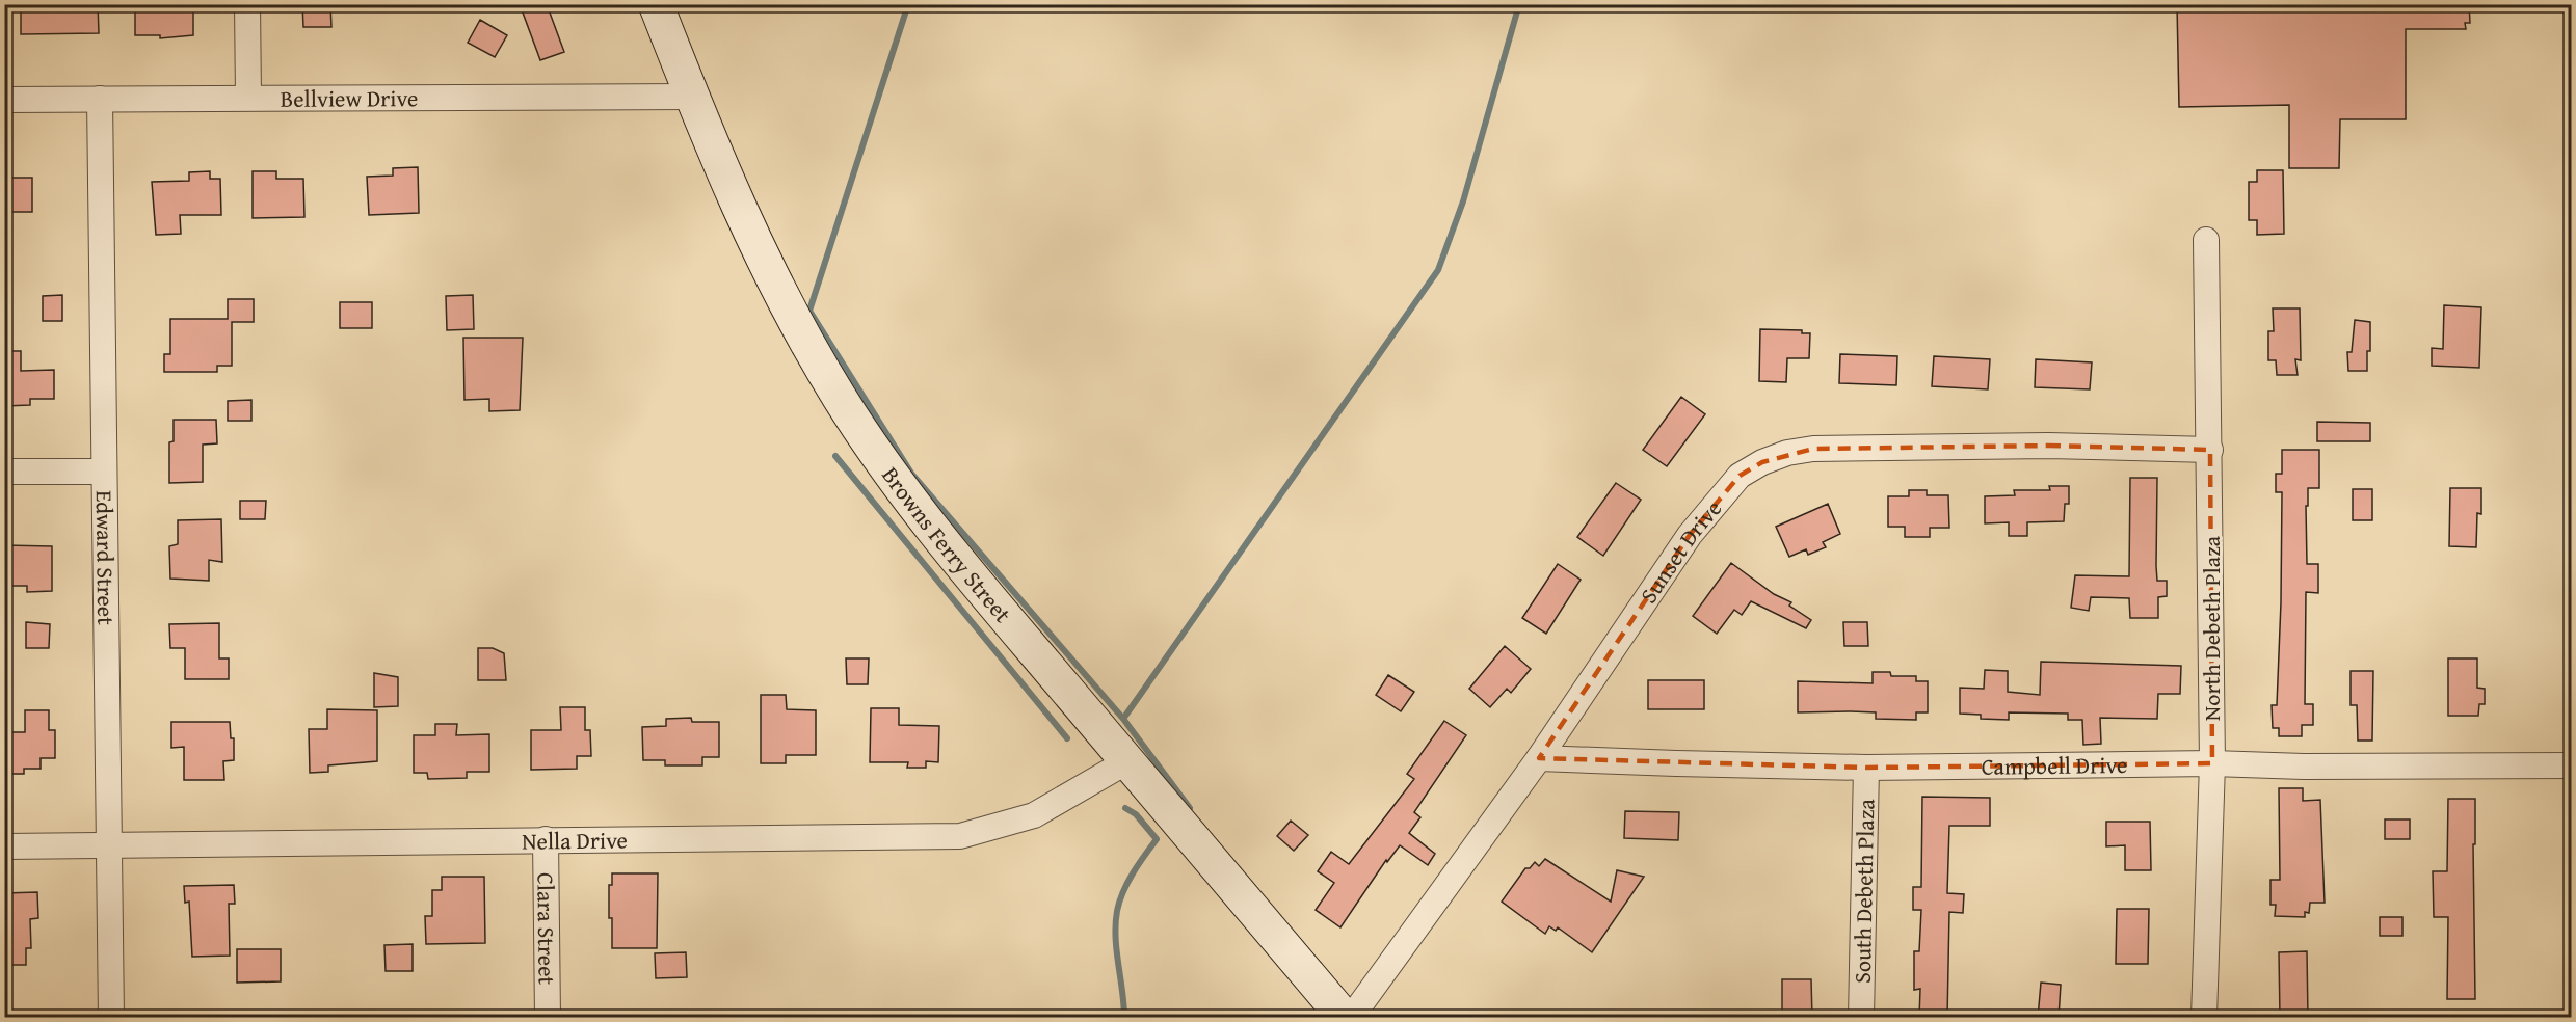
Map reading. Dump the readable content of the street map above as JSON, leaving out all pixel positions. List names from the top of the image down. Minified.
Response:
{"streets":{"street":["Bellview Drive","Browns Ferry Street","Sunset Drive","Edward Street","North Debeth Plaza","Campbell Drive","Nella Drive","South Debeth Plaza","Clara Street"]},"crossings":[["Bellview Drive","Browns Ferry Street"],["Bellview Drive","Edward Street"],["Browns Ferry Street","Nella Drive"],["Sunset Drive","North Debeth Plaza"],["Sunset Drive","Campbell Drive"],["Edward Street","Nella Drive"],["North Debeth Plaza","Campbell Drive"],["Campbell Drive","South Debeth Plaza"],["Nella Drive","Clara Street"]]}
